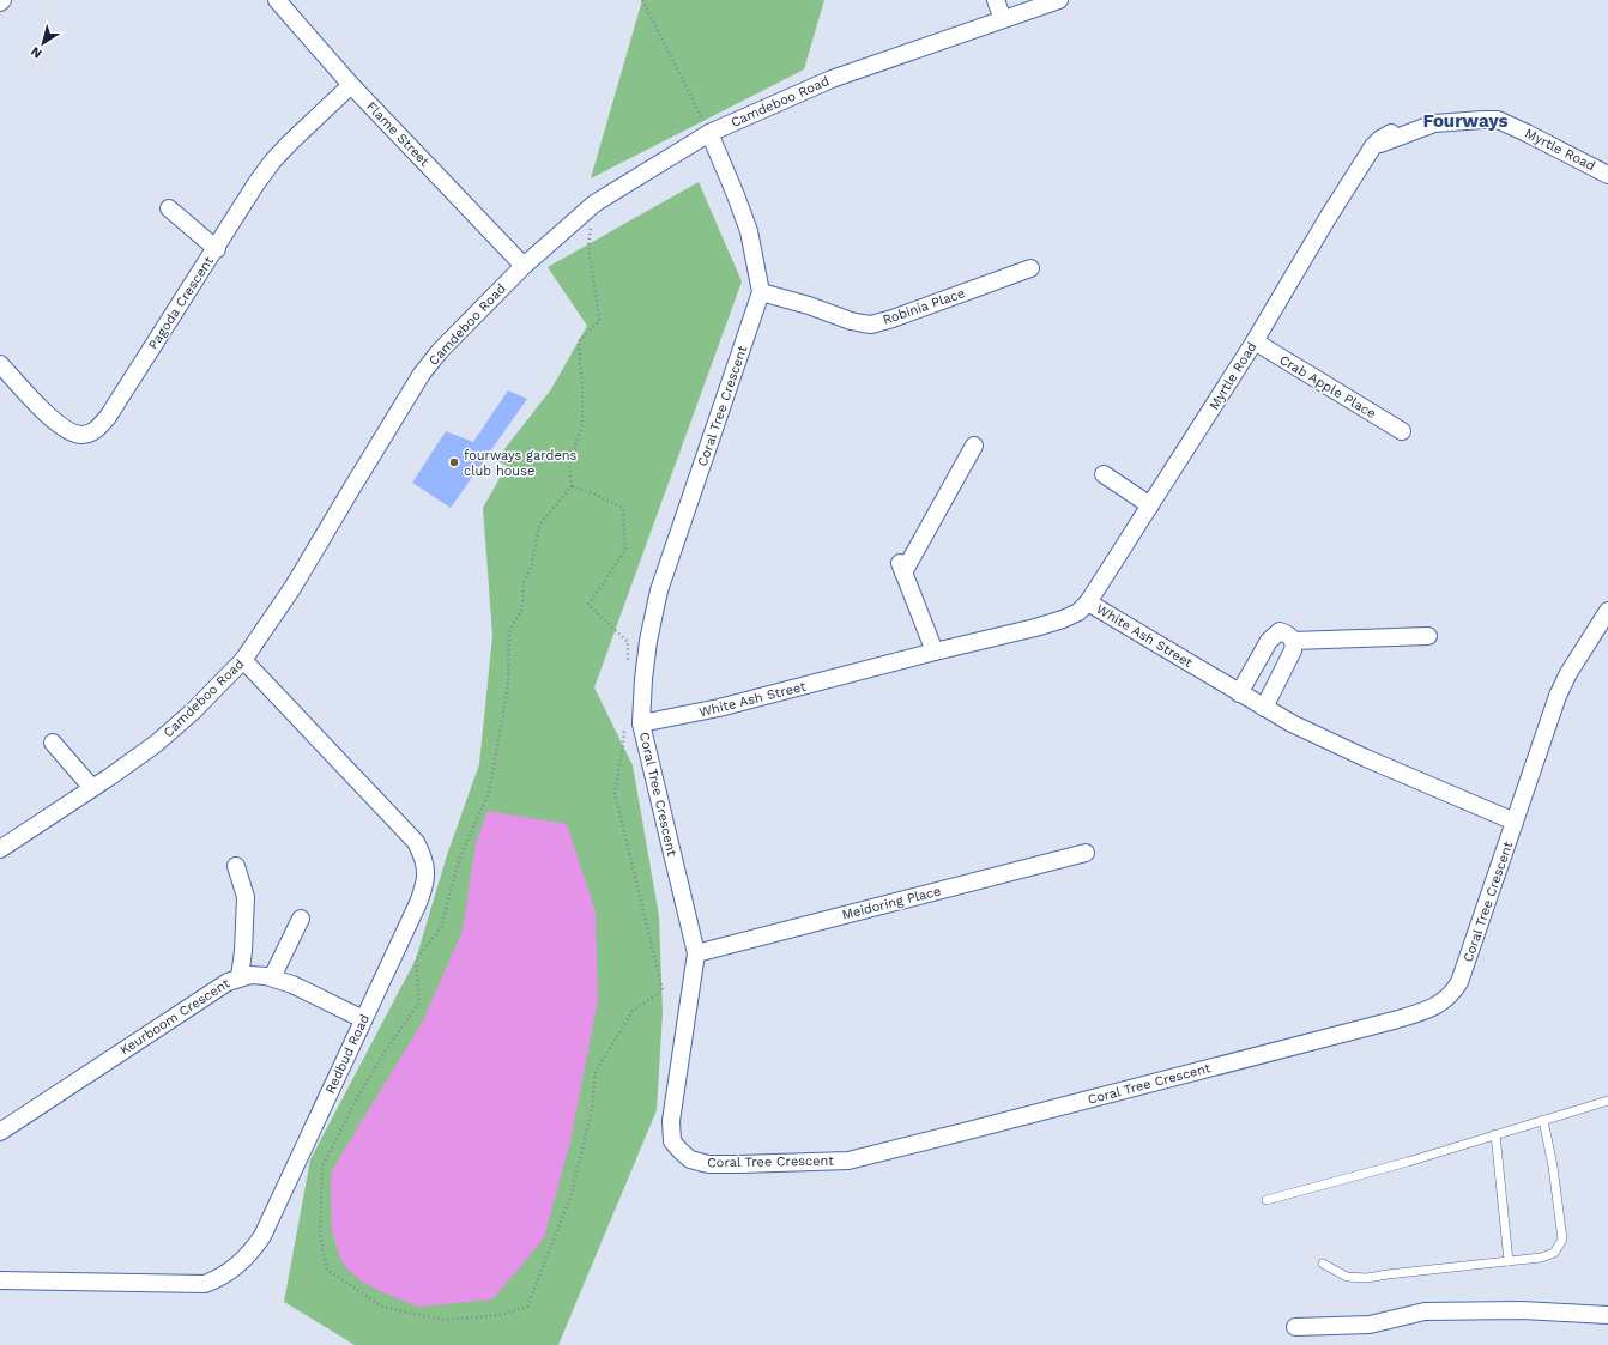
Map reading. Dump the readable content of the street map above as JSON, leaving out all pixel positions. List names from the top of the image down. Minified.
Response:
{"streets":{"street":["Camdeboo Road","Flame Street","Myrtle Road","Pagoda Crescent","Robinia Place","Crab Apple Place","Coral Tree Crescent","White Ash Street","Meidoring Place","Keurboom Crescent","Redbud Road"]},"crossings":[["Camdeboo Road","Flame Street"],["Camdeboo Road","Redbud Road"],["Flame Street","Pagoda Crescent"],["Myrtle Road","Crab Apple Place"],["Myrtle Road","White Ash Street"],["Robinia Place","Coral Tree Crescent"],["Coral Tree Crescent","White Ash Street"],["Coral Tree Crescent","Meidoring Place"],["Keurboom Crescent","Redbud Road"]],"districts":["Fourways"],"places":["fourways gardens club house"],"north":"bottom left"}
